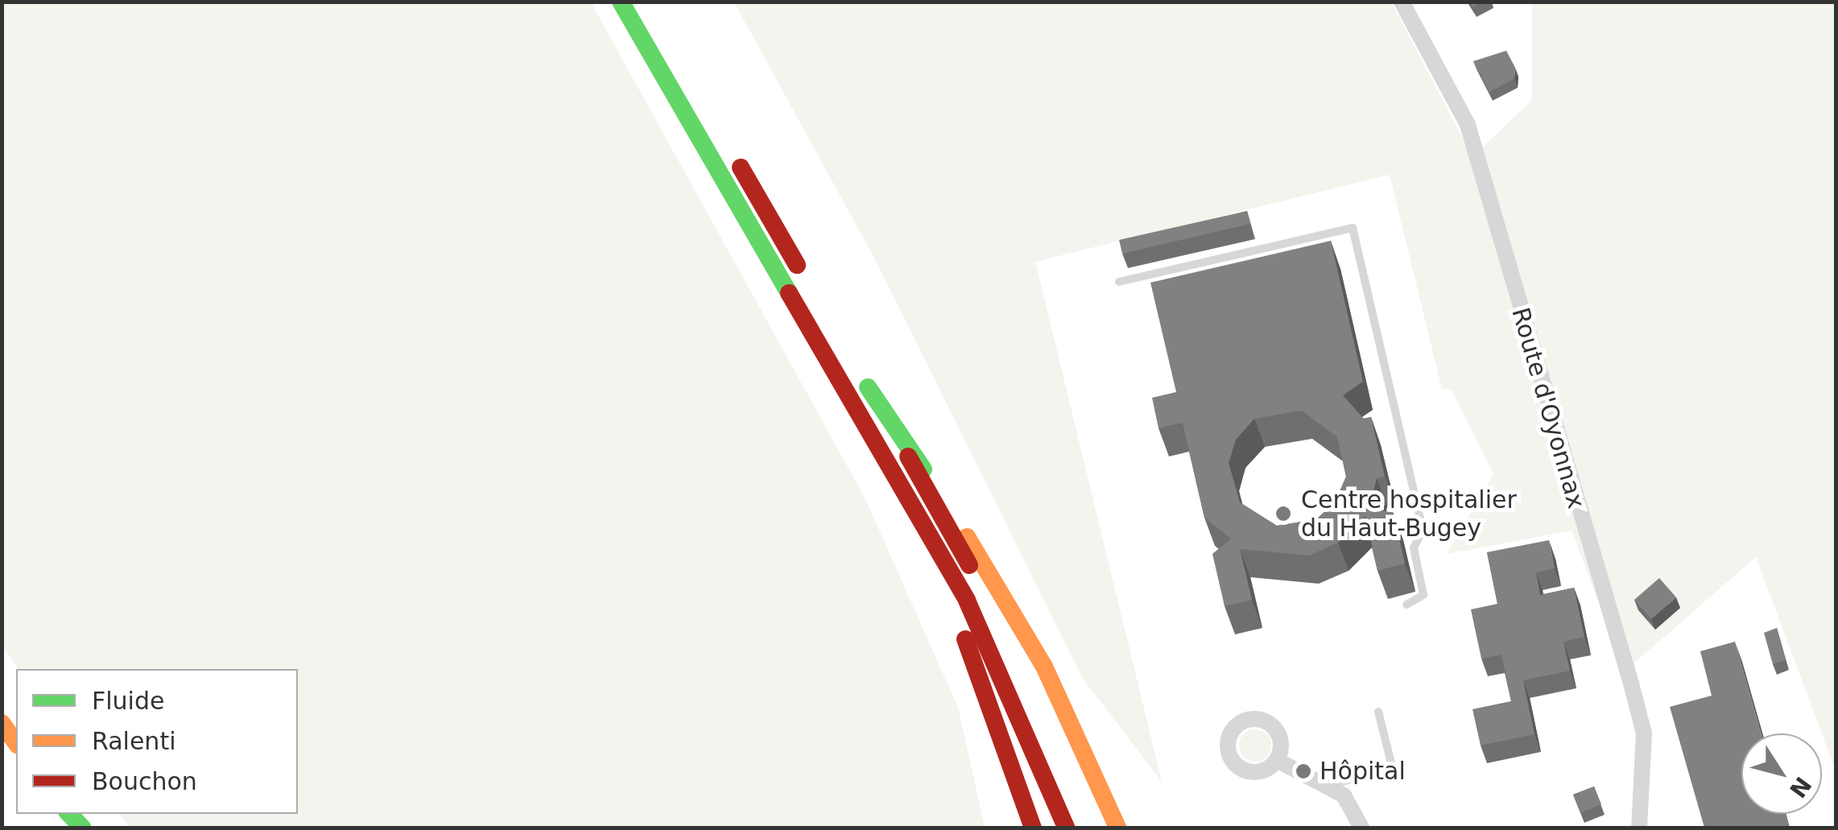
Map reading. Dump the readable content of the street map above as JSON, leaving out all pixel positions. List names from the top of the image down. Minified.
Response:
{"streets":{"street":["Route d'Oyonnax"]},"places":["Centre hospitalier du Haut-Bugey","Hôpital"],"legend":["Fluide","Ralenti","Bouchon"],"north":"bottom right"}
